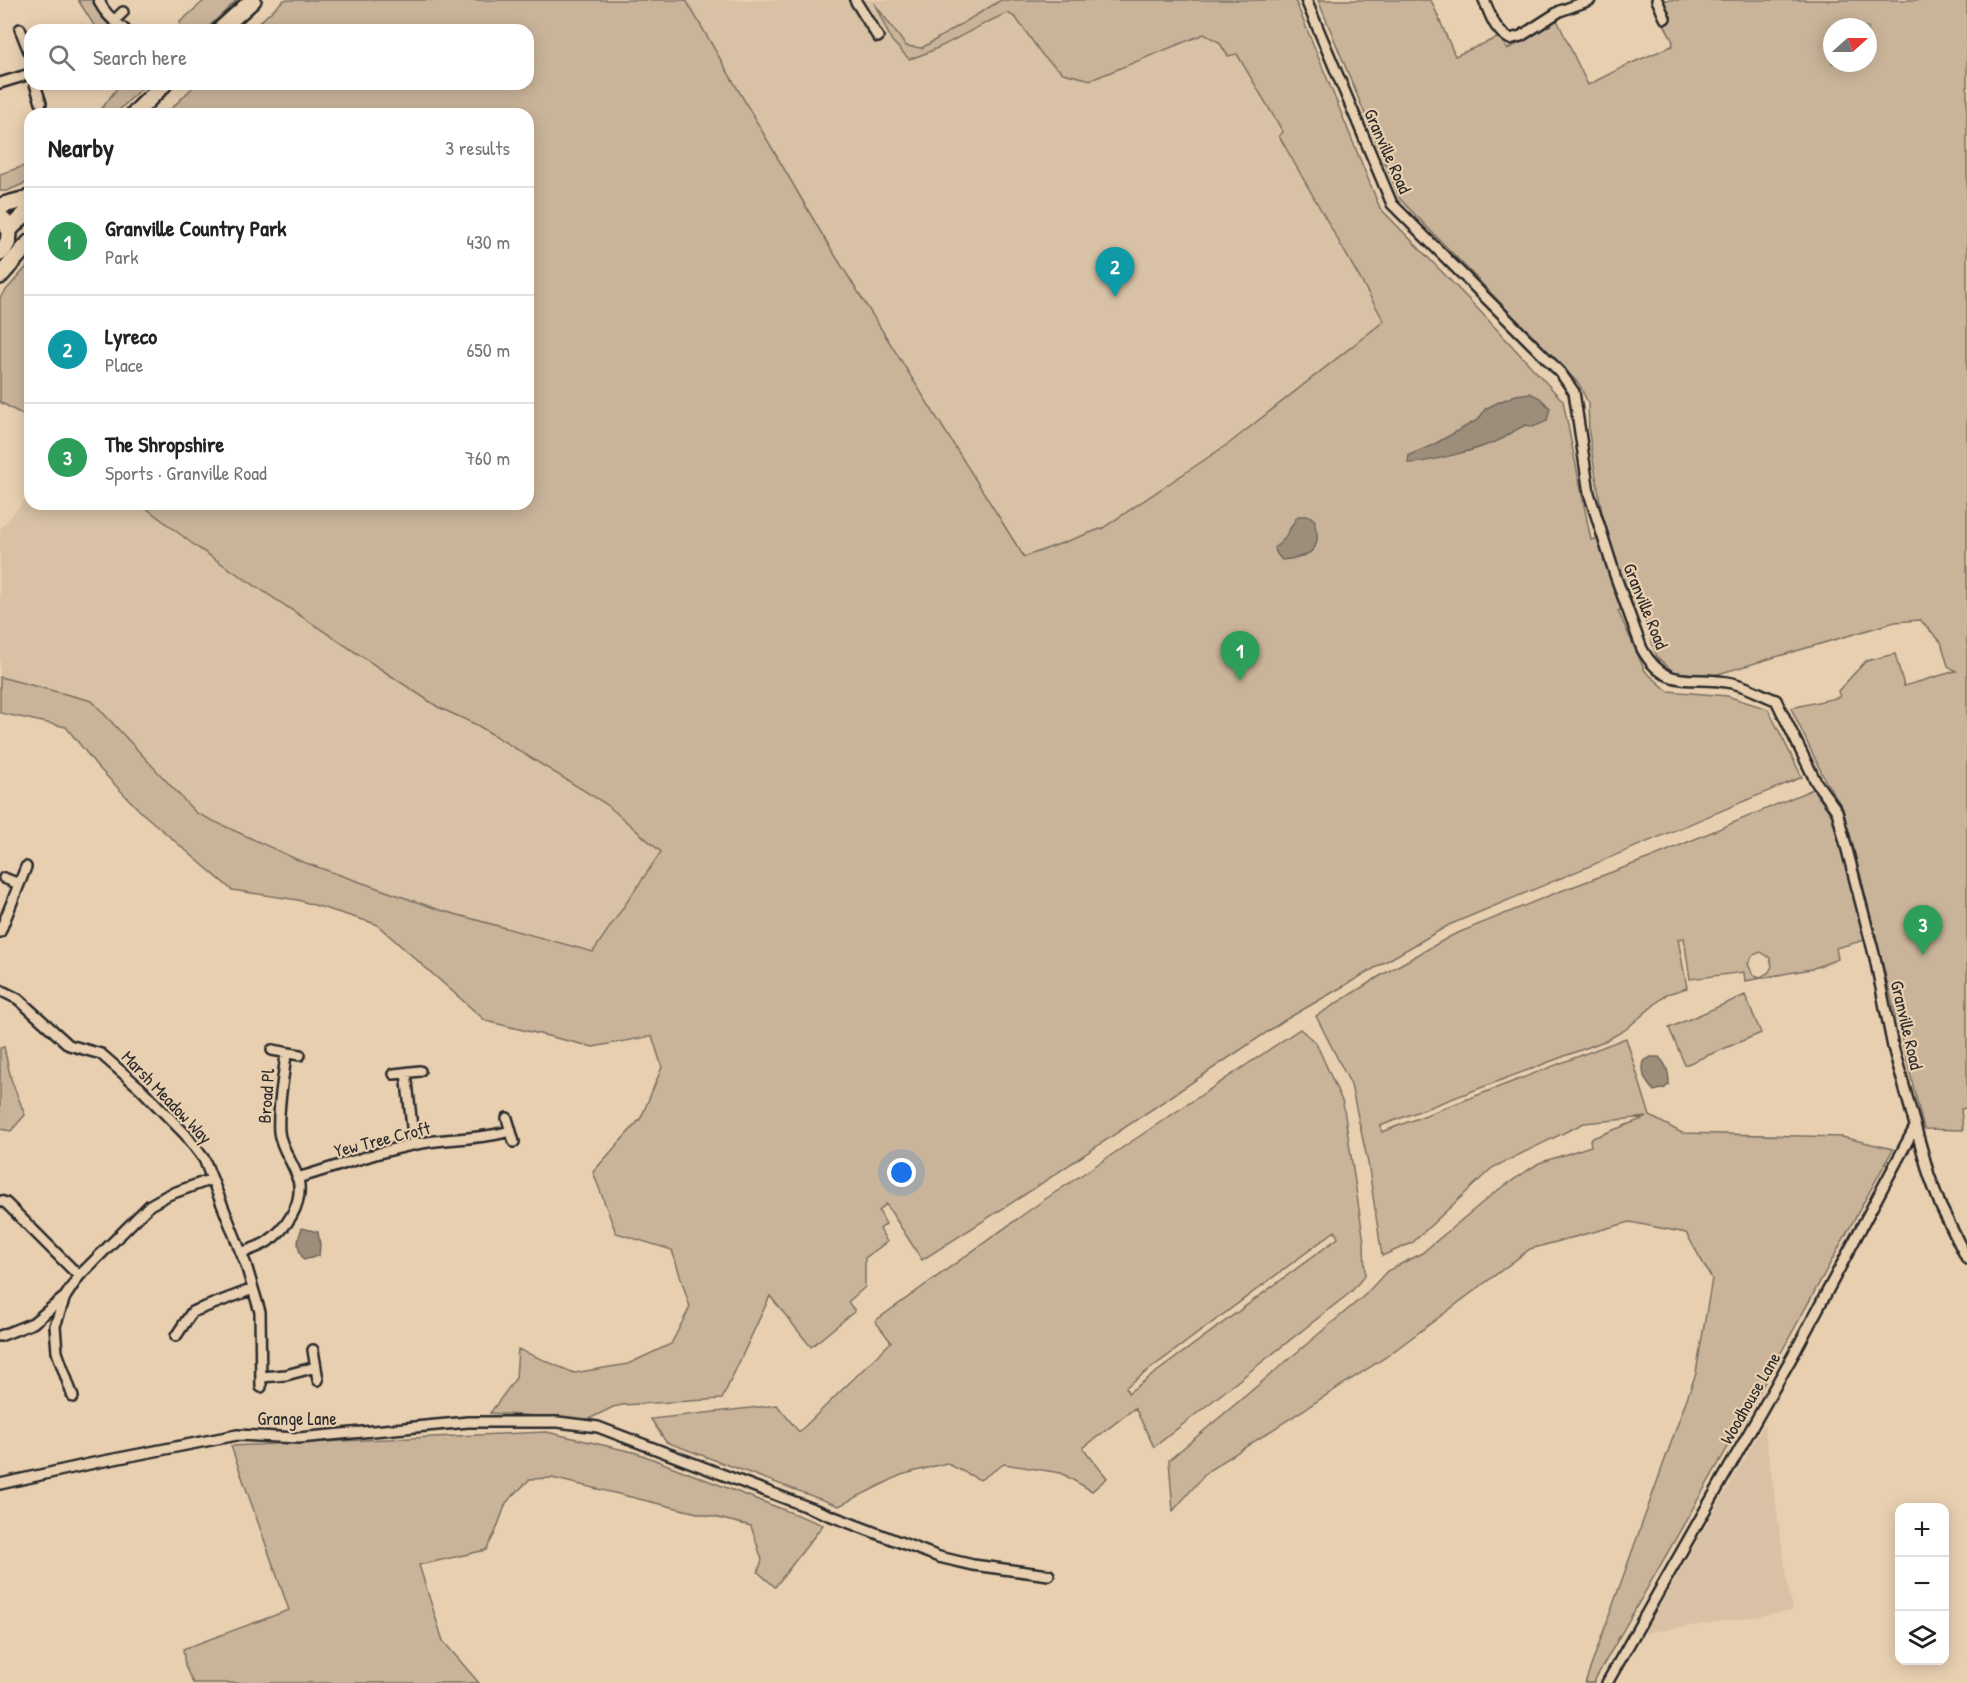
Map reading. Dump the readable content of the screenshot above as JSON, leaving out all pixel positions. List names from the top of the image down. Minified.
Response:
{"streets":{"street":["Granville Road","Broad Pl","Marsh Meadow Way","Yew Tree Croft","Woodhouse Lane","Grange Lane"]},"crossings":[["Granville Road","Woodhouse Lane"],["Broad Pl","Marsh Meadow Way"],["Broad Pl","Yew Tree Croft"]],"north":"right","page":{"search":"Search here","heading":["Nearby","3 results"],"list":[{"mark":"1","name":"Granville Country Park","note":"Park","value":"430 m"},{"mark":"2","name":"Lyreco","note":"Place","value":"650 m"},{"mark":"3","name":"The Shropshire","note":"Sports · Granville Road","value":"760 m"}],"pins":["2","1","3"],"map_buttons":["+","−"]}}
